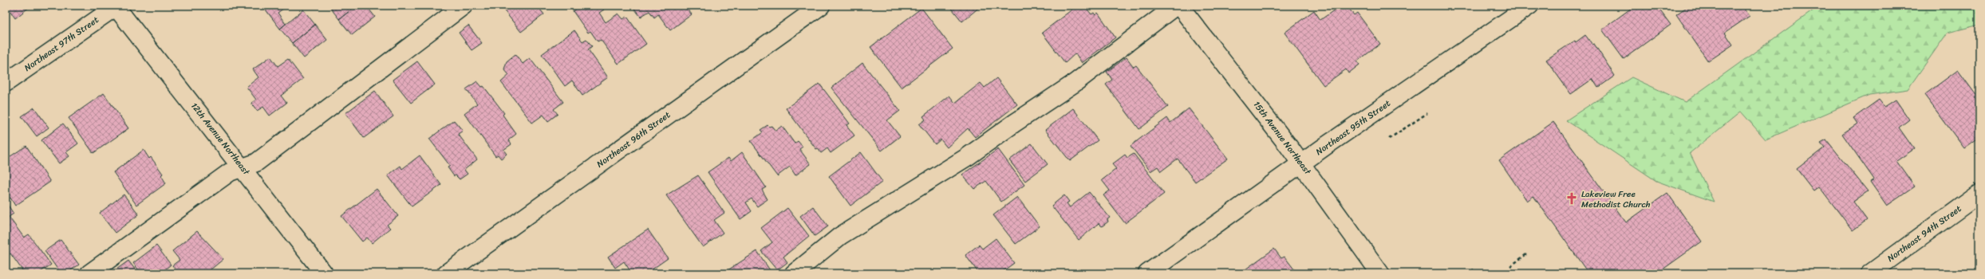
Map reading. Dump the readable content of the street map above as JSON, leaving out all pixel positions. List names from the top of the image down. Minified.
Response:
{"streets":{"street":["Northeast 97th Street","Northeast 95th Street","15th Avenue Northeast","12th Avenue Northeast","Northeast 96th Street","Northeast 94th Street"]},"crossings":[["Northeast 97th Street","12th Avenue Northeast"],["Northeast 95th Street","15th Avenue Northeast"]],"places":{"church":["Lakeview Free Methodist Church"]}}
